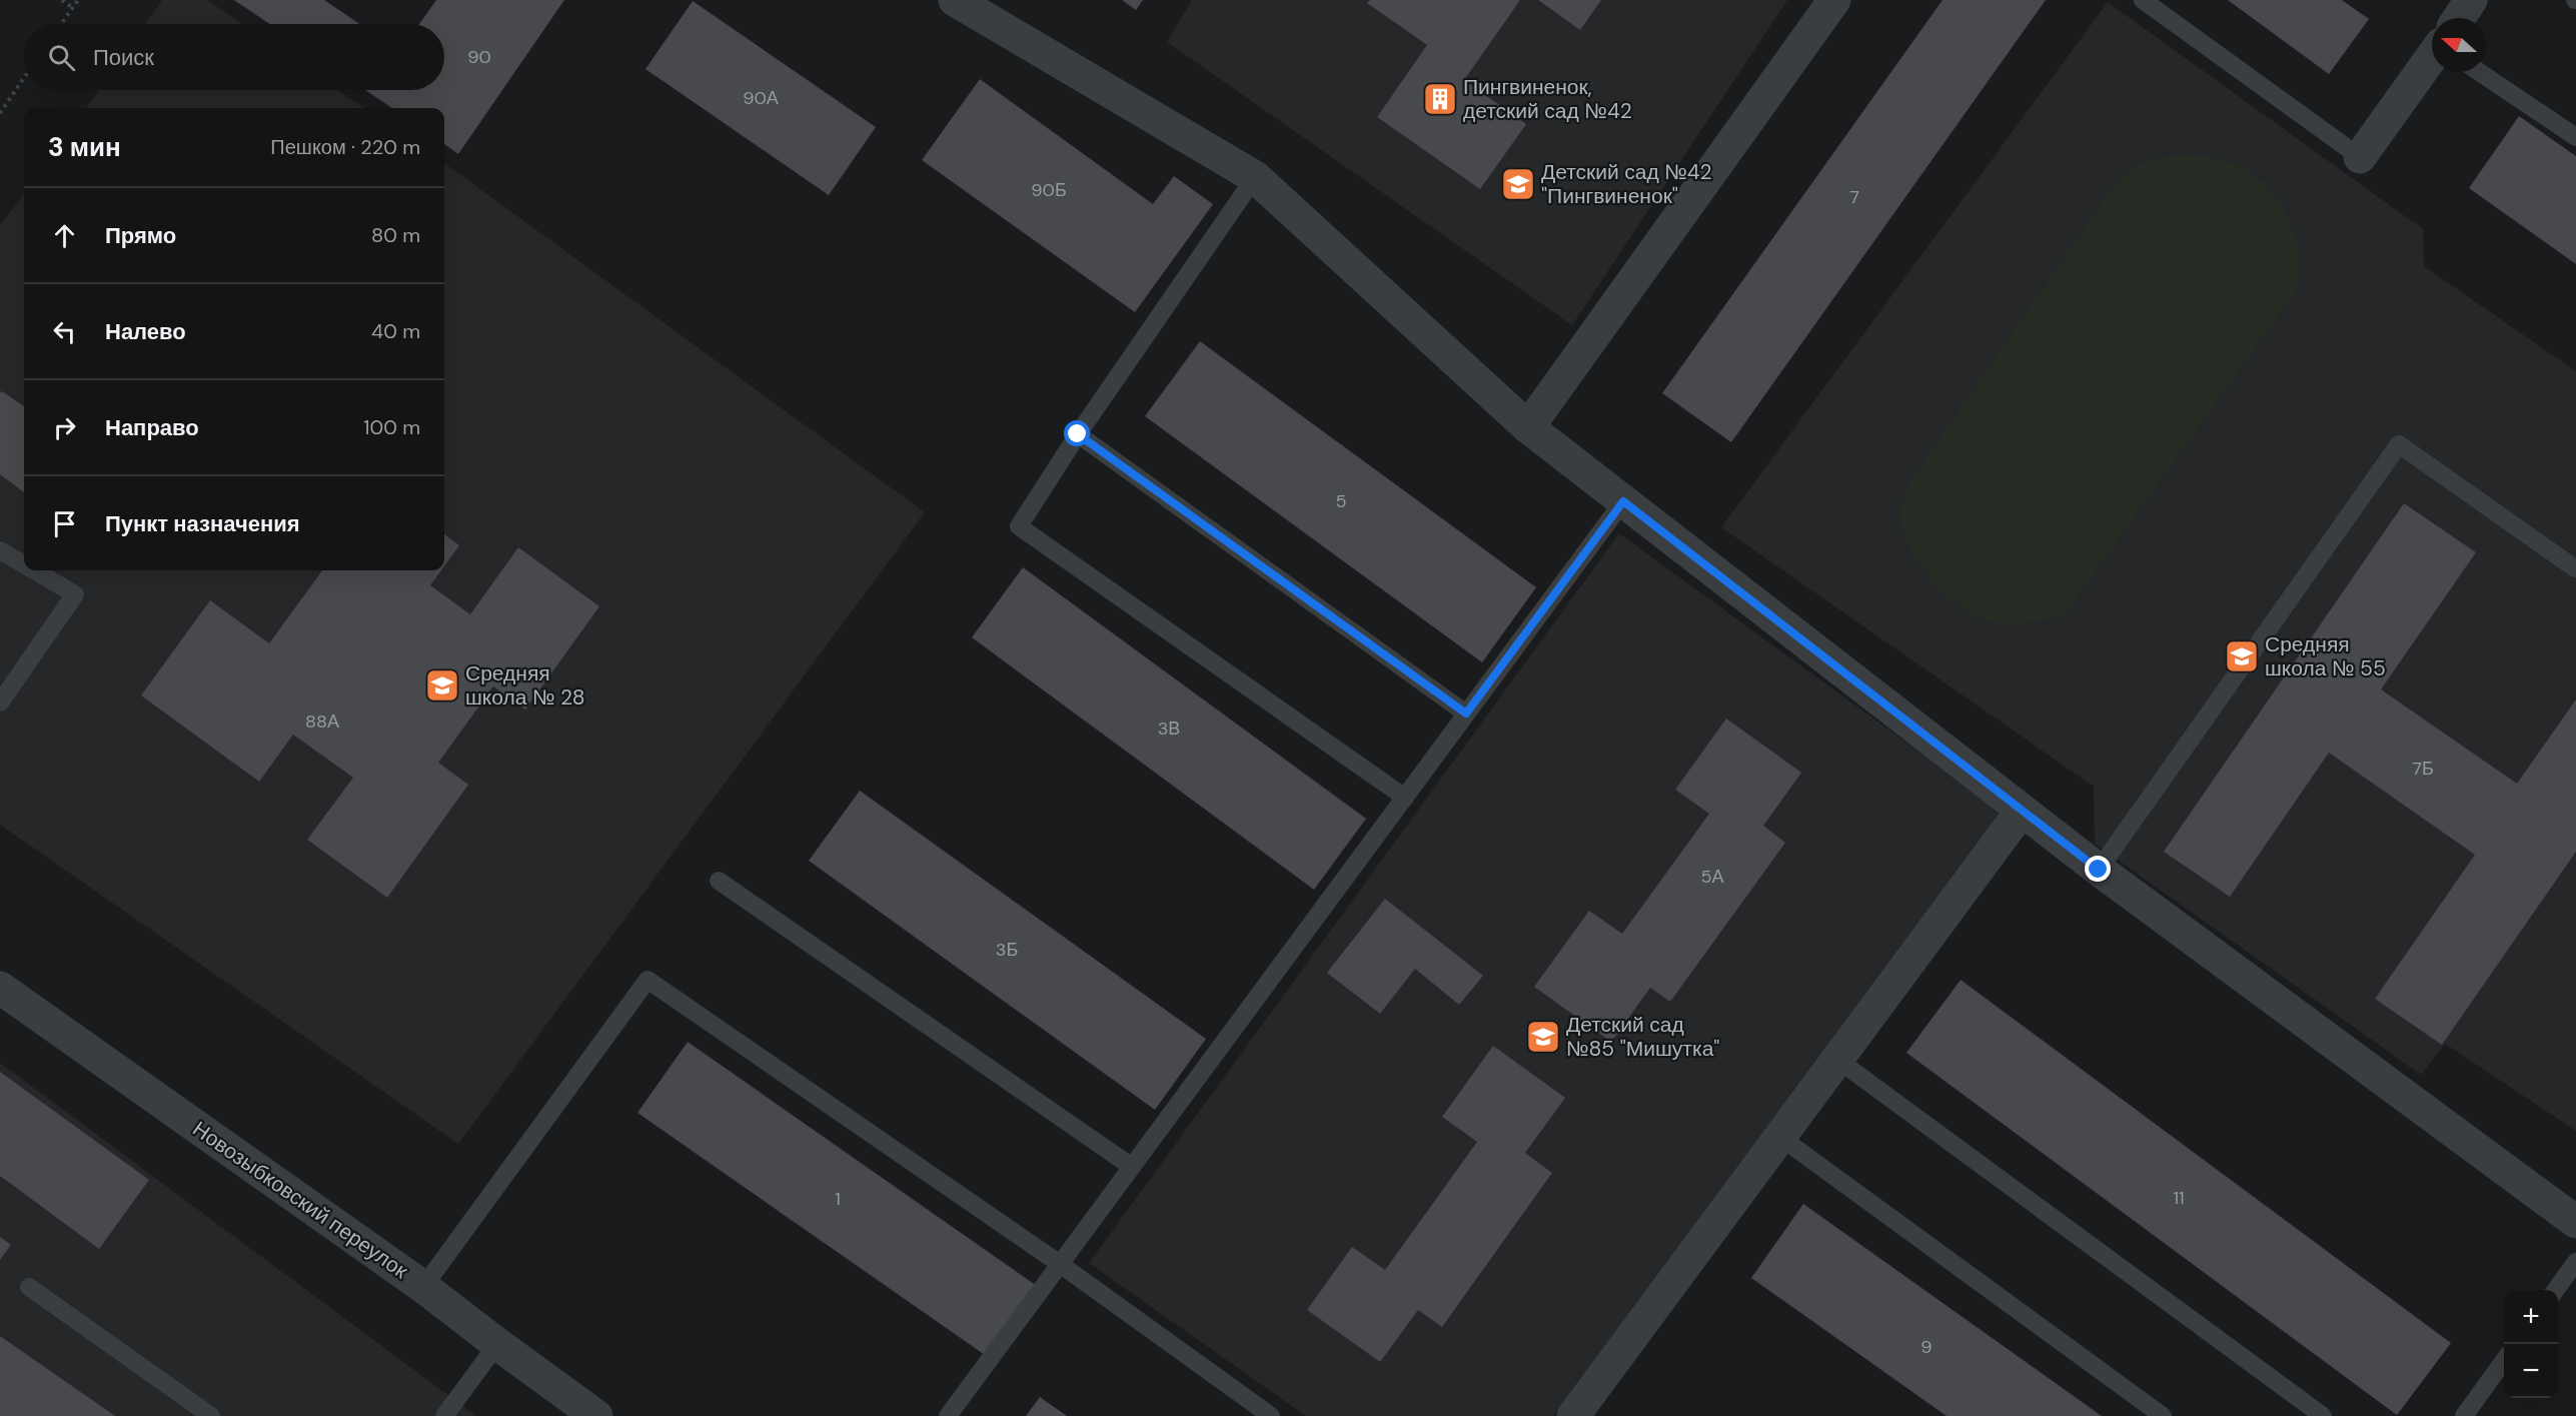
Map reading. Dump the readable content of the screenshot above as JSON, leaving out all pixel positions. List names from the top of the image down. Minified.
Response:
{"streets":{"street":["Новозыбковский переулок"]},"places":{"building":["Пингвиненок, детский сад №42"],"school or university":["Детский сад №42 \"Пингвиненок\"","Средняя школа № 55","Средняя школа № 28","Детский сад №85 \"Мишутка\""]},"house_numbers":["90","90А","90Б","7","5","88А","3В","7Б","5А","3Б","11","1","9"],"north":"left","page":{"search":"Поиск","heading":["3 мин","Пешком · 220 m"],"list":[["Прямо","80 m"],["Налево","40 m"],["Направо","100 m"],"Пункт назначения"],"map_buttons":["+","−"]}}
